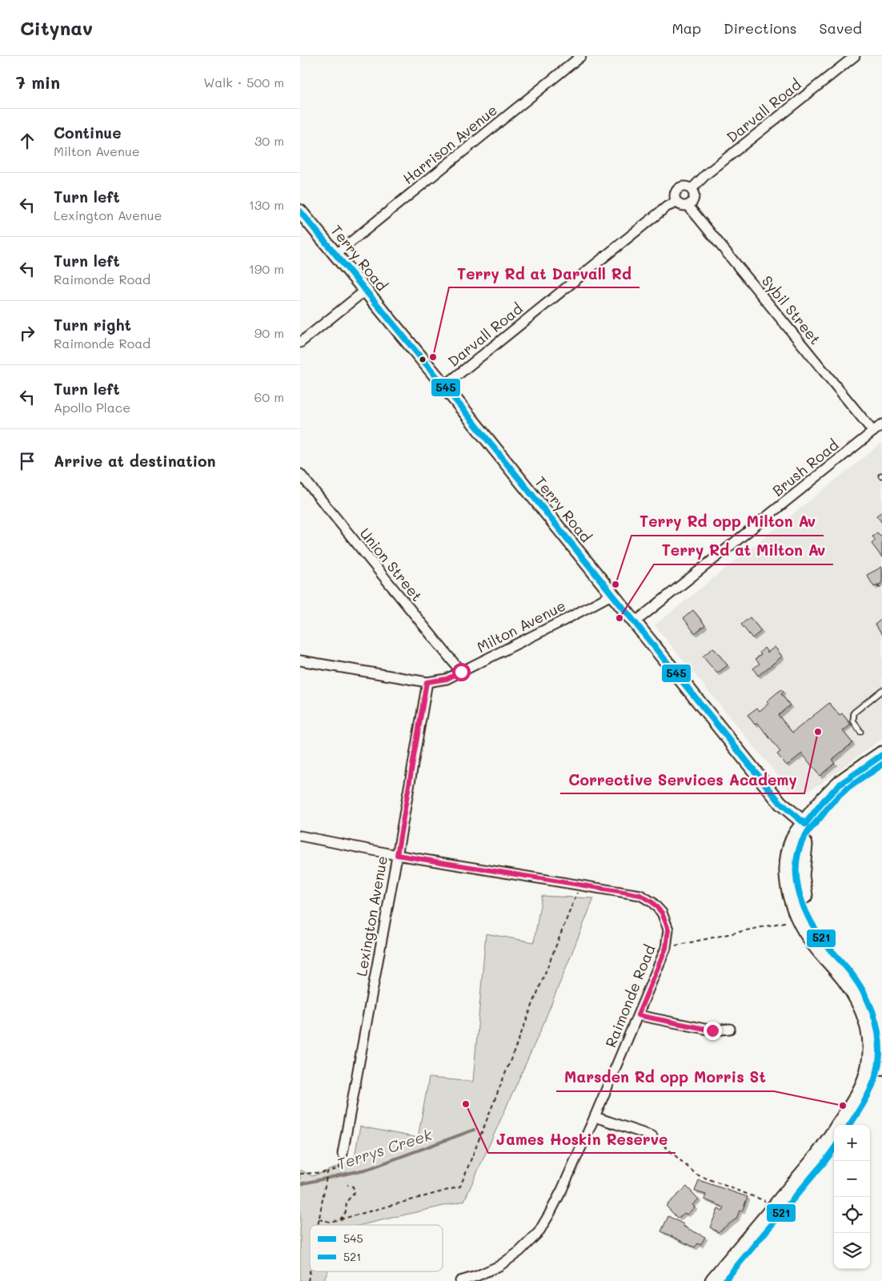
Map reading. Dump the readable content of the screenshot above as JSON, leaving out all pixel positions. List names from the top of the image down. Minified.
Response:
{"streets":{"street":["Darvall Road","Harrison Avenue","Terry Road","Sybil Street","Brush Road","Union Street","Milton Avenue","Lexington Avenue","Raimonde Road"]},"crossings":[["Darvall Road","Terry Road"],["Darvall Road","Sybil Street"],["Harrison Avenue","Terry Road"],["Terry Road","Brush Road"],["Terry Road","Milton Avenue"],["Sybil Street","Brush Road"],["Union Street","Milton Avenue"],["Milton Avenue","Lexington Avenue"],["Lexington Avenue","Raimonde Road"]],"water":["Terrys Creek"],"places":["Terry Rd at Darvall Rd","Terry Rd opp Milton Av","Terry Rd at Milton Av","Corrective Services Academy","James Hoskin Reserve","Marsden Rd opp Morris St"],"lines":["transit line 545","transit line 521"],"legend":["545","521"],"page":{"header":"Citynav","nav":["Map","Directions","Saved"],"heading":["7 min","Walk · 500 m"],"list":[["Continue","Milton Avenue","30 m"],["Turn left","Lexington Avenue","130 m"],["Turn left","Raimonde Road","190 m"],["Turn right","Raimonde Road","90 m"],["Turn left","Apollo Place","60 m"],"Arrive at destination"],"map_buttons":["+","−"]}}
